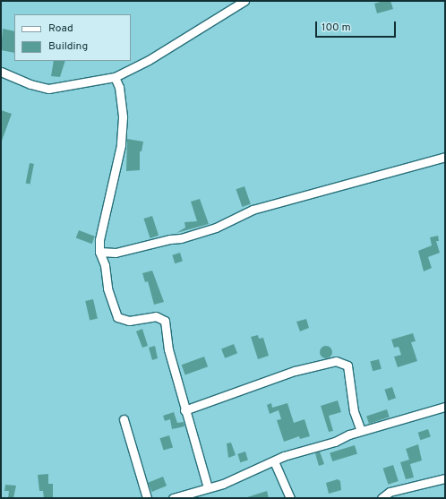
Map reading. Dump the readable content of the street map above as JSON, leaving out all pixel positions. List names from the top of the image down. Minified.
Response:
{"legend":["Road","Building"],"scale_bar":"100 m"}
